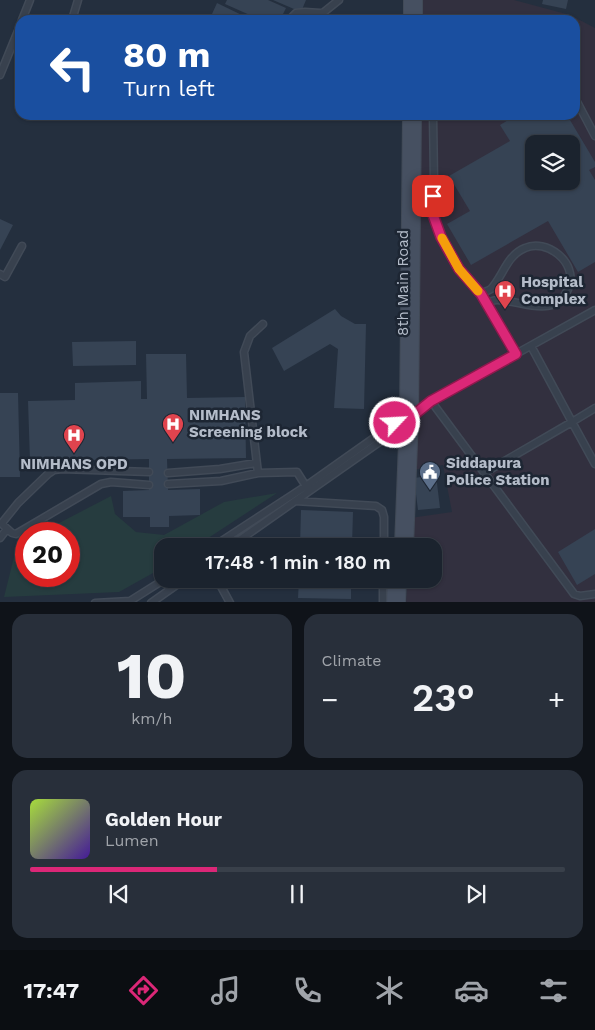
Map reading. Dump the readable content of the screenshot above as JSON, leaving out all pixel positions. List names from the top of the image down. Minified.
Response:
{"streets":{"street":["8th Main Road"]},"places":{"hospital":["Hospital Complex","NIMHANS Screening block","NIMHANS OPD"],"public building":["Siddapura Police Station"]},"page":{"turn":["80 m","Turn left"],"limit":"20","trip":"17:48 · 1 min · 180 m","tile":[["10","km/h"],"Climate"],"heat":["−","23°","+"],"song":["Golden Hour","Lumen"],"tabs":"17:47"}}
